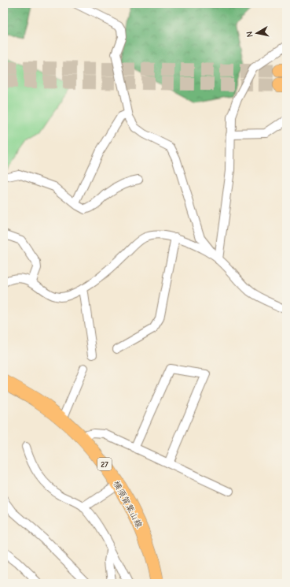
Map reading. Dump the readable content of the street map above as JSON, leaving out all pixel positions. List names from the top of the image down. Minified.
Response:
{"streets":{"main road":["27","横須賀葉山線"]},"north":"left"}
